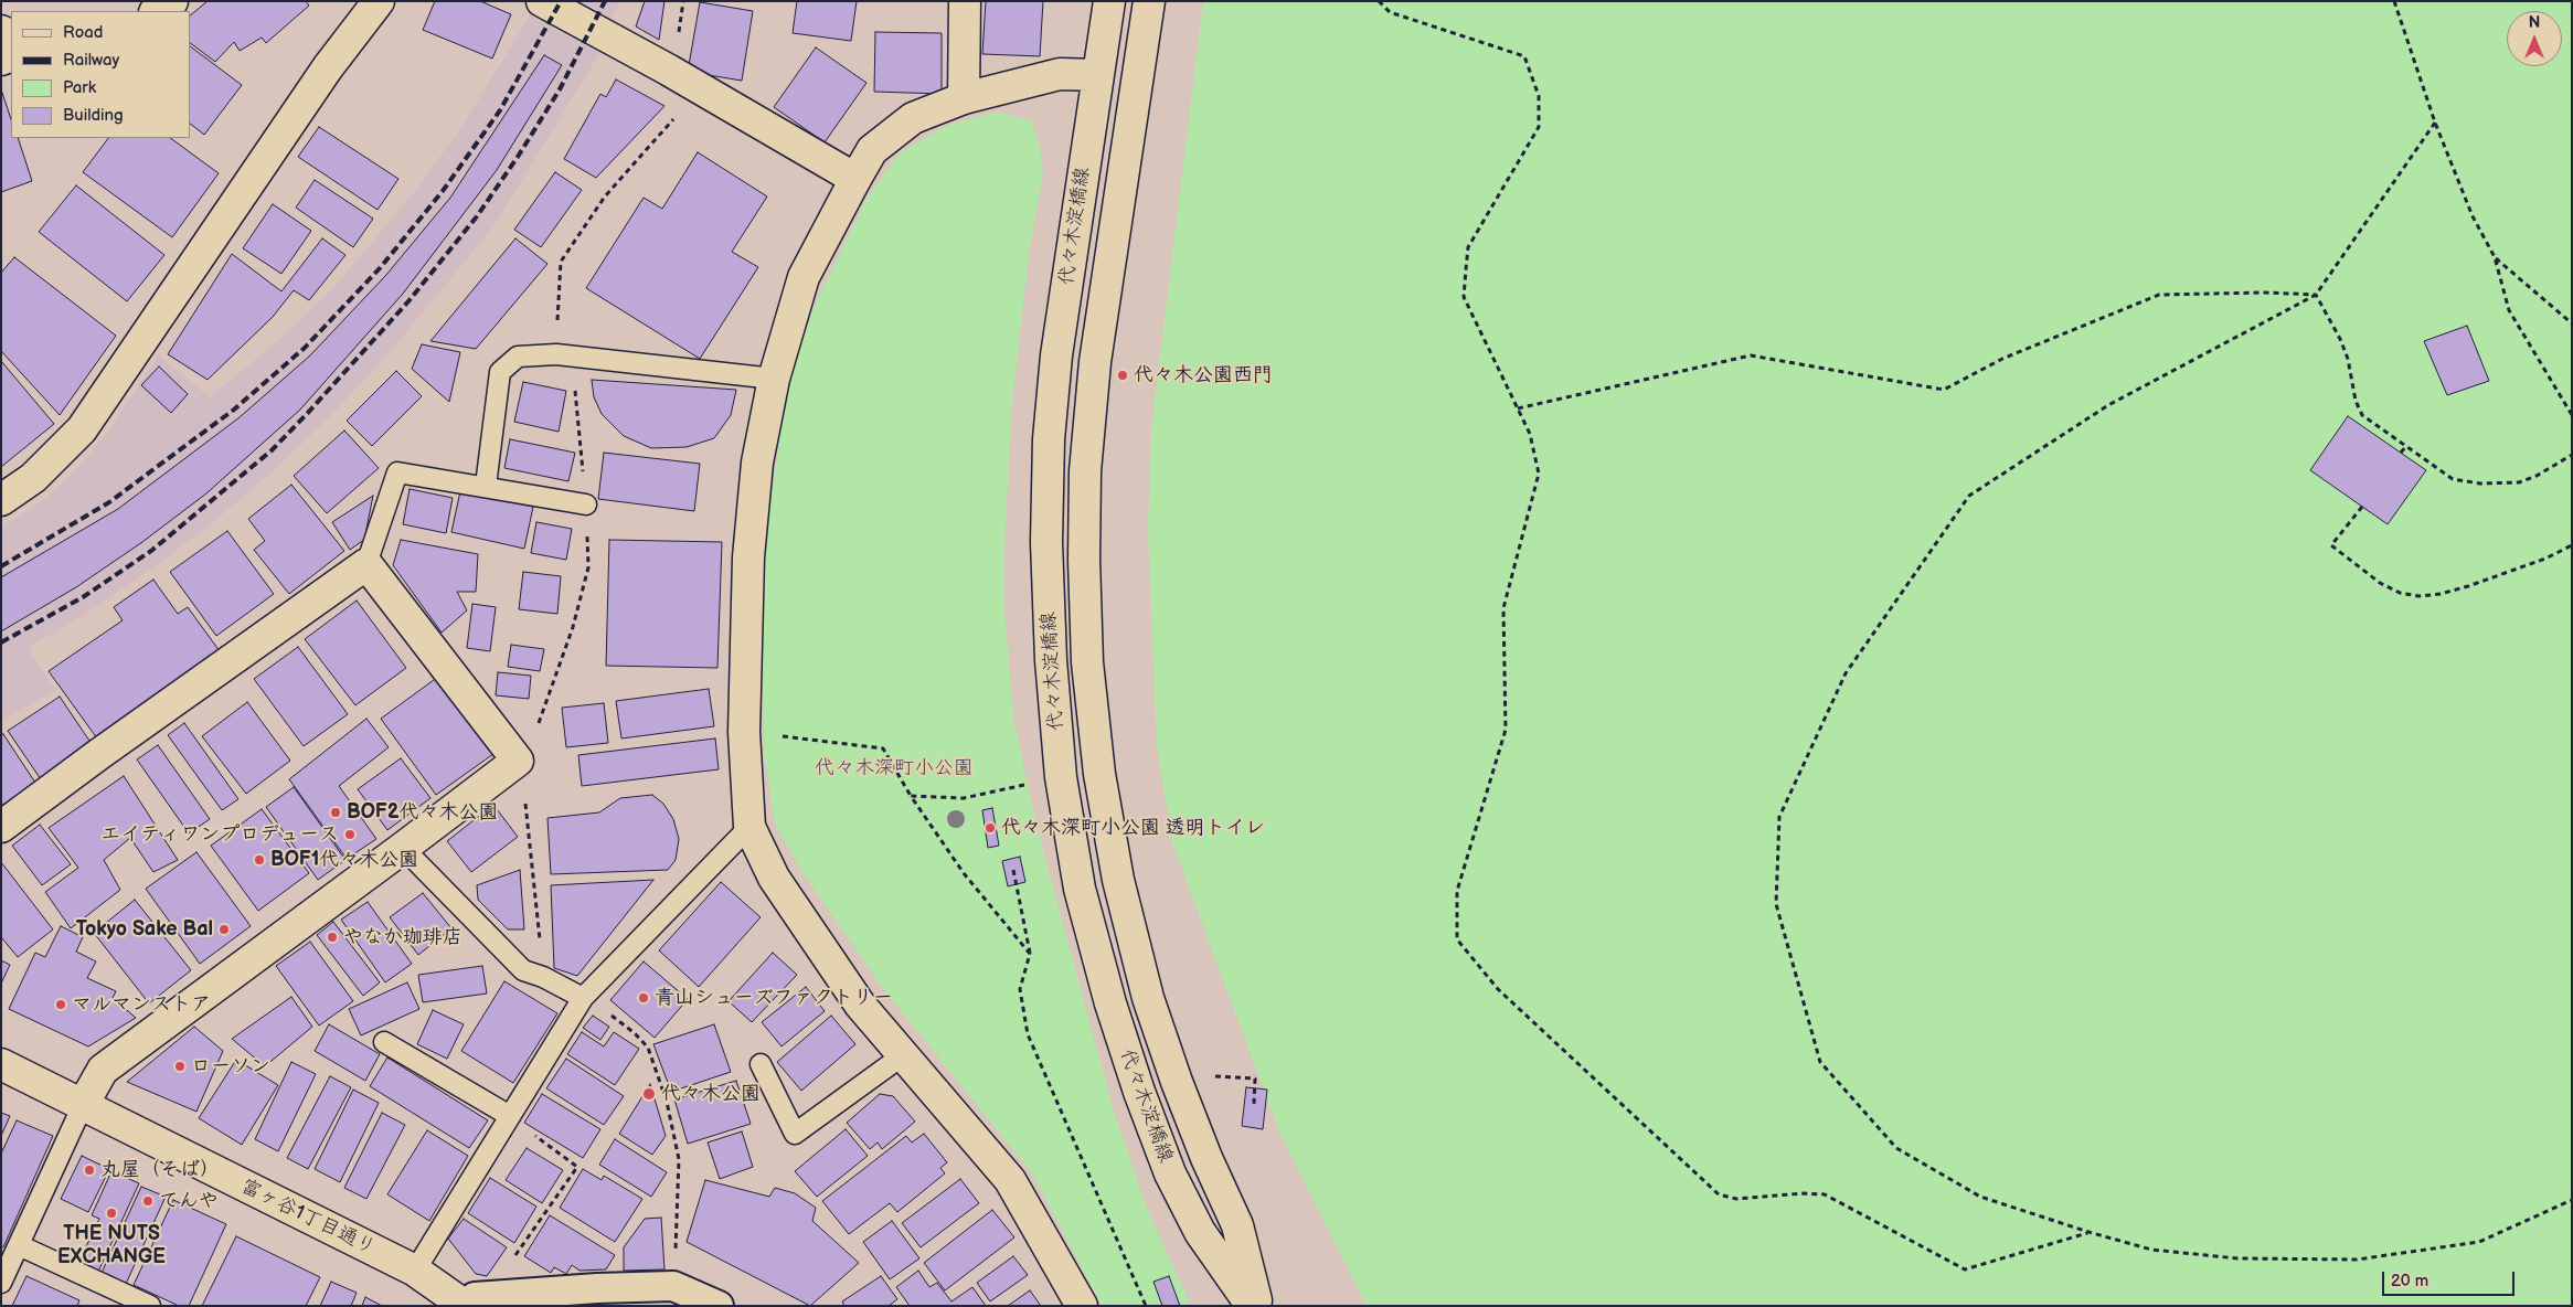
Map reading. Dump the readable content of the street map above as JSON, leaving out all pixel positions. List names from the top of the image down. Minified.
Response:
{"streets":{"street":["代々木淀橋線","富ヶ谷1丁目通り"]},"parks":["代々木深町小公園"],"places":["代々木公園西門","BOF2代々木公園","代々木深町小公園 透明トイレ","エイティワンプロデュース","BOF1代々木公園","Tokyo Sake Bal","やなか珈琲店","青山シューズファクトリー","マルマンストア","ローソン","代々木公園","丸屋（そば）","てんや","THE NUTS EXCHANGE"],"legend":["Road","Railway","Park","Building"],"scale_bar":"20 m","north":"top"}
